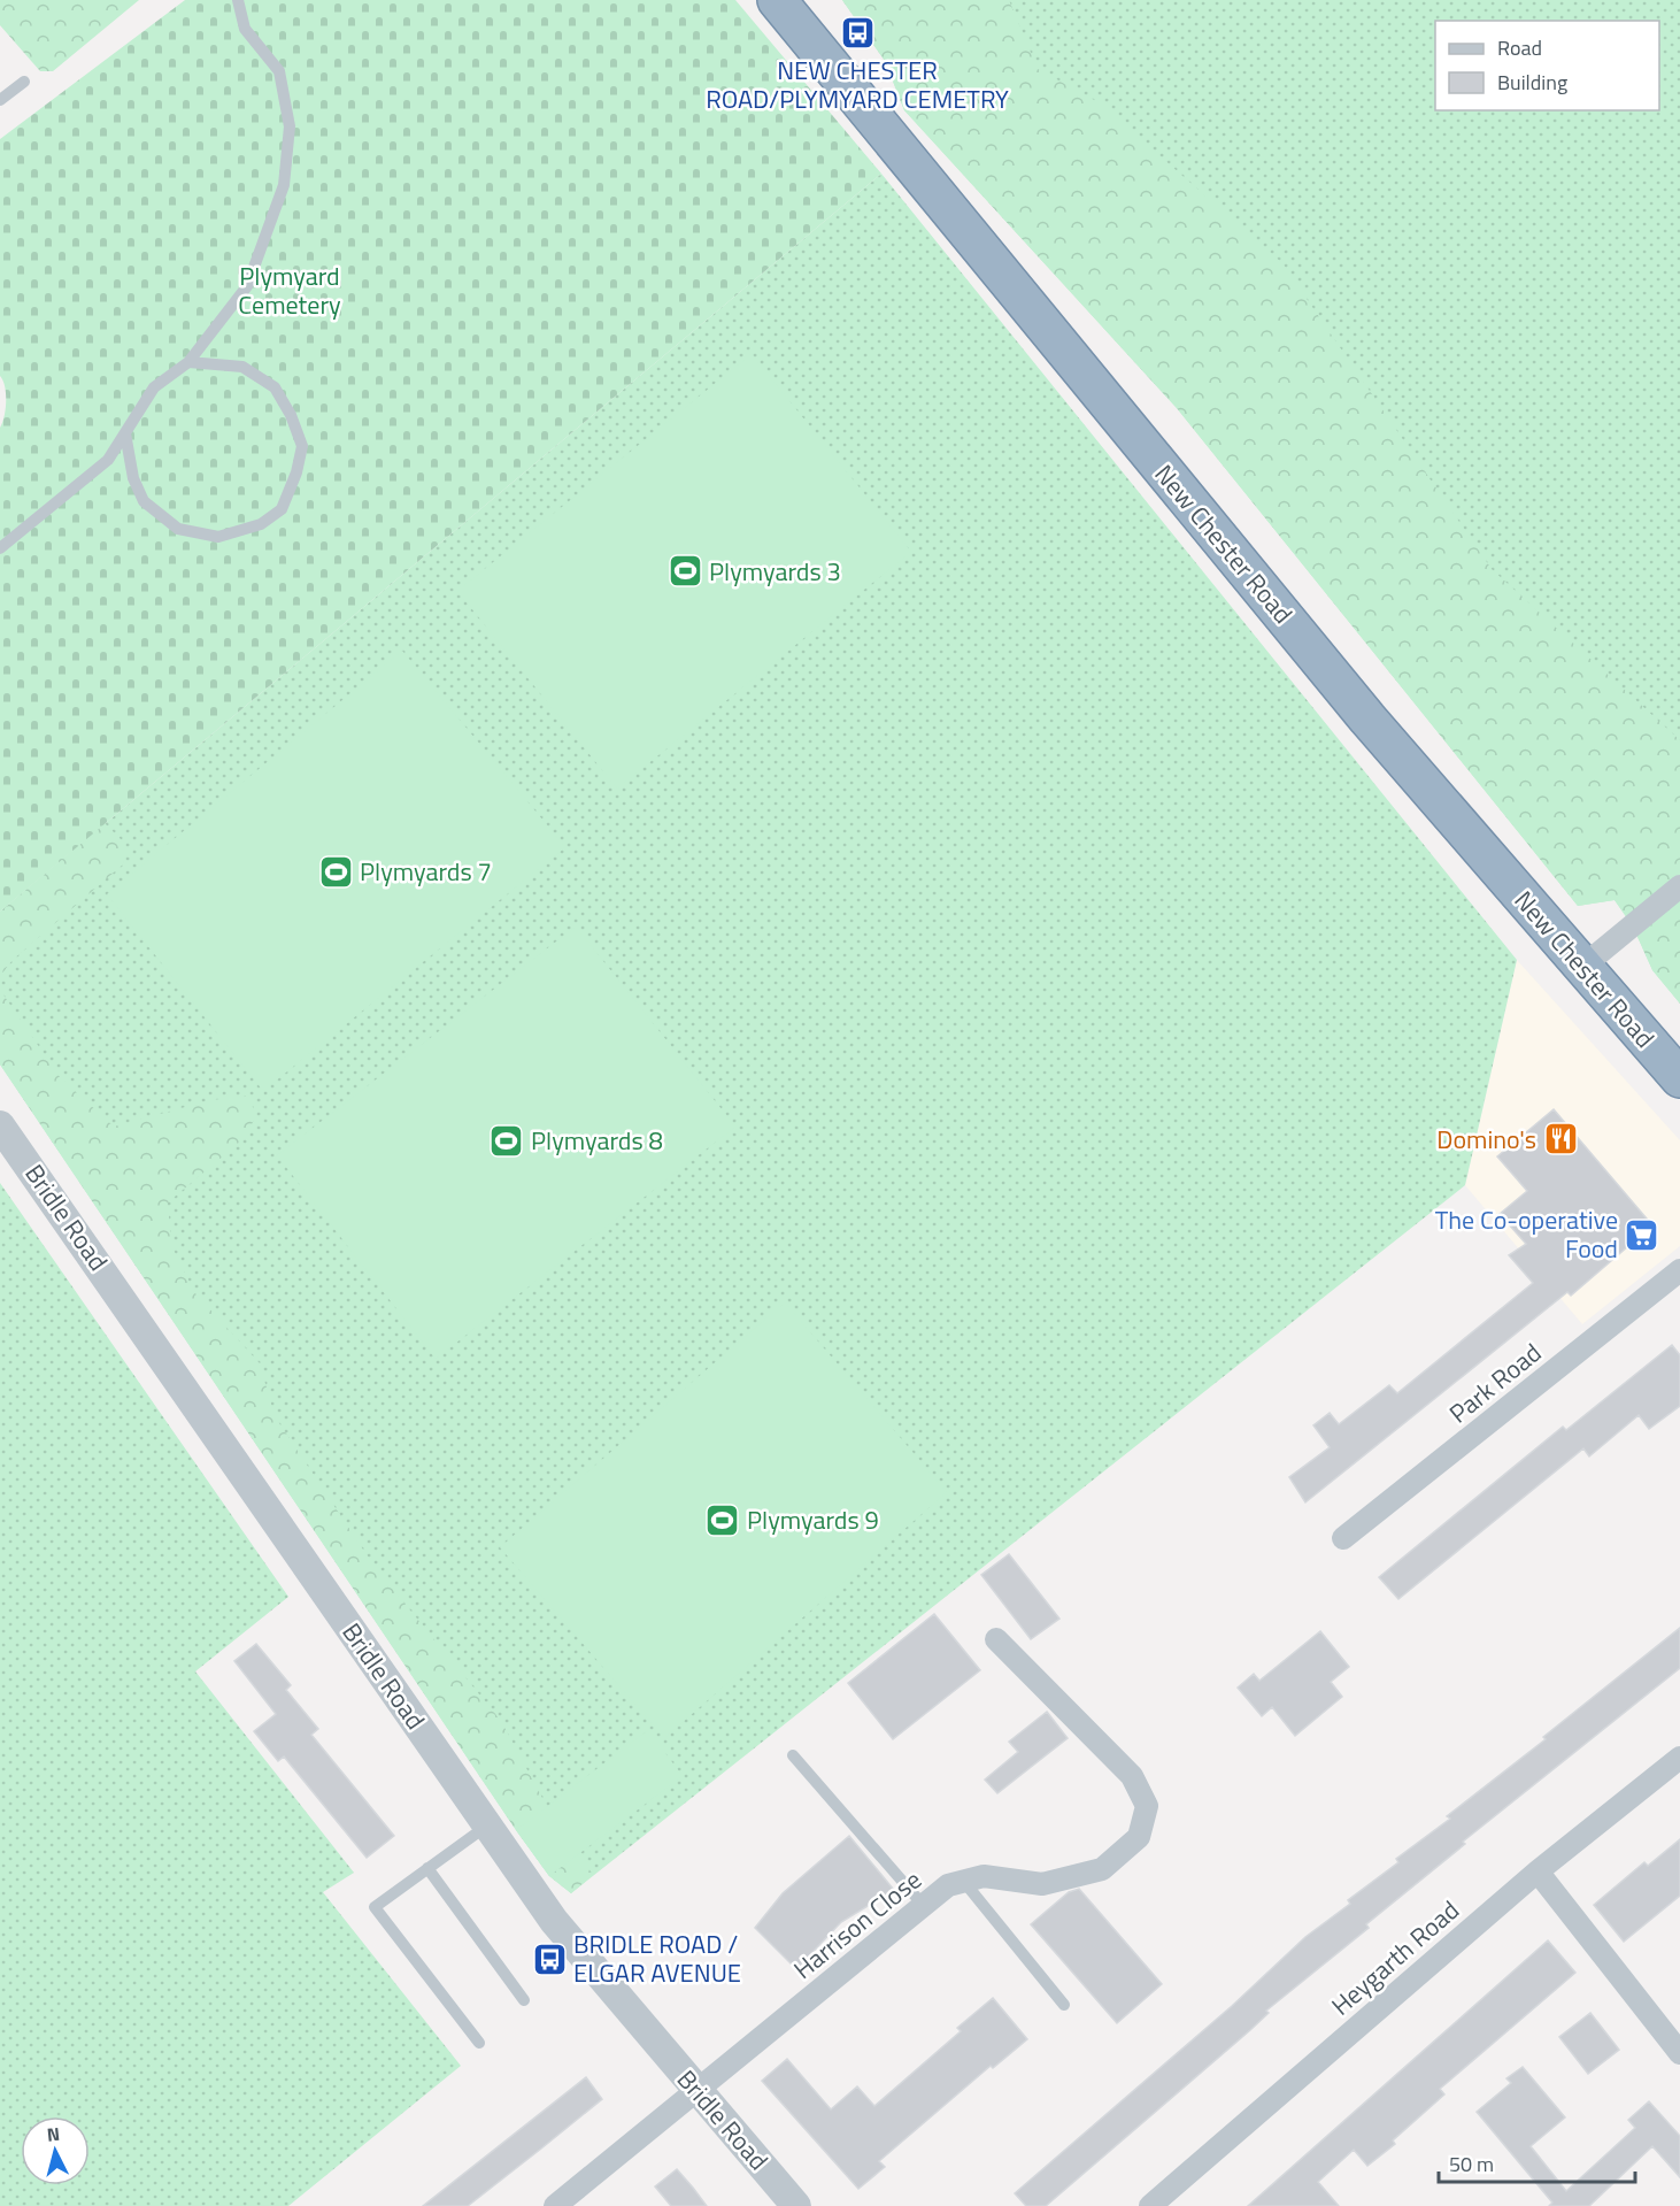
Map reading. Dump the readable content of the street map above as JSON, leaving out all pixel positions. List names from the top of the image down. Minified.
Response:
{"streets":{"highway":["New Chester Road"],"street":["Bridle Road","Park Road","Harrison Close","Heygarth Road"]},"crossings":[["Bridle Road","Harrison Close"]],"parks":["Plymyard Cemetery"],"places":{"bus stop":["NEW CHESTER ROAD/PLYMYARD CEMETRY","BRIDLE ROAD / ELGAR AVENUE"],"sports":["Plymyards 3","Plymyards 7","Plymyards 8","Plymyards 9"],"restaurant":["Domino's"],"supermarket":["The Co-operative Food"]},"legend":["Road","Building"],"scale_bar":"50 m","north":"top"}
